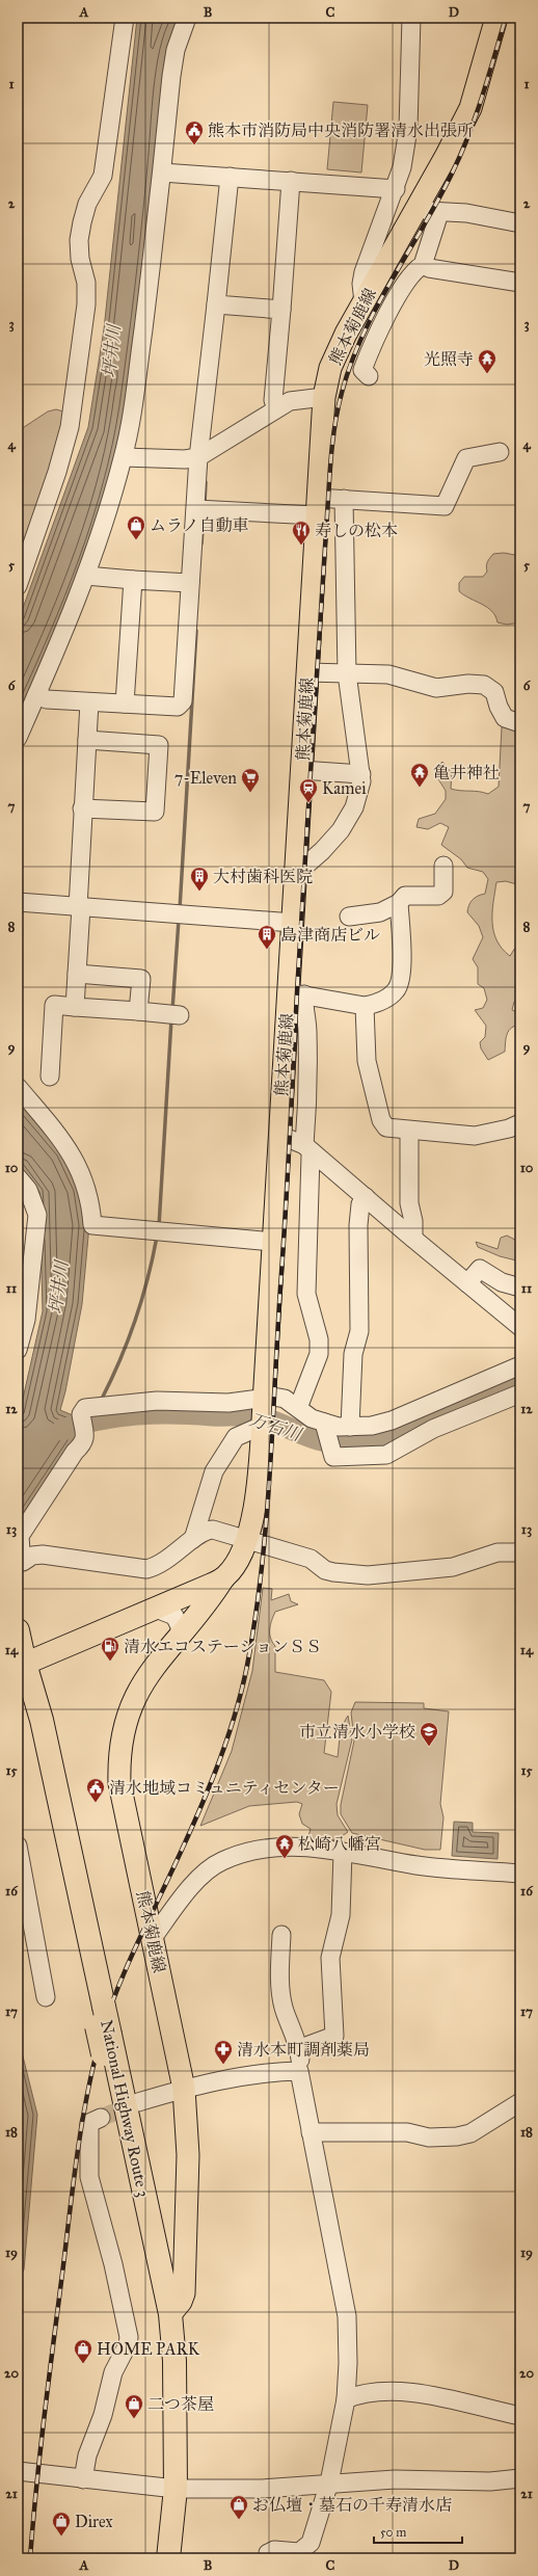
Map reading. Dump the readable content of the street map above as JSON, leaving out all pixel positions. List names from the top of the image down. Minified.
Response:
{"streets":{"highway":["National Highway Route 3"],"main road":["熊本菊鹿線"]},"crossings":[["熊本菊鹿線","National Highway Route 3"]],"water":["坪井川","万石川"],"places":{"public building":["熊本市消防局中央消防署清水出張所","清水地域コミュニティセンター"],"temple":["光照寺","亀井神社","松崎八幡宮"],"shop":["ムラノ自動車","HOME PARK","二つ茶屋","お仏壇・墓石の千寿清水店","Direx"],"restaurant":["寿しの松本"],"supermarket":["7-Eleven"],"station":["Kamei"],"building":["大村歯科医院","島津商店ビル"],"fuel station":["清水エコステーションＳＳ"],"school or university":["市立清水小学校"],"pharmacy":["清水本町調剤薬局"]},"scale_bar":"50 m","grid":{"columns":["A","B","C","D"],"rows":["1","2","3","4","5","6","7","8","9","10","11","12","13","14","15","16","17","18","19","20","21"]}}
